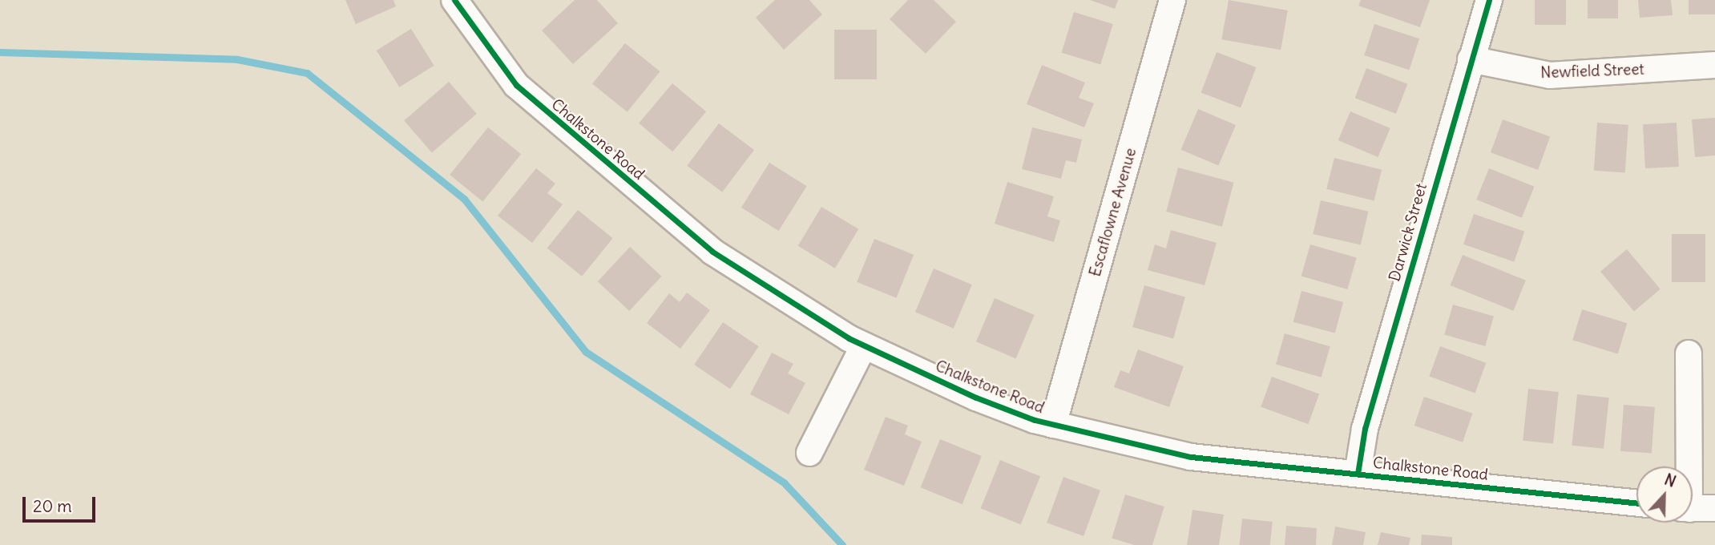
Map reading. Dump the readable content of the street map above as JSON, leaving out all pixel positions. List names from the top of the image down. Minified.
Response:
{"streets":{"street":["Newfield Street","Chalkstone Road","Escaflowne Avenue","Darwick Street"]},"crossings":[["Newfield Street","Darwick Street"],["Chalkstone Road","Escaflowne Avenue"],["Chalkstone Road","Darwick Street"]],"scale_bar":"20 m","north":"top"}
